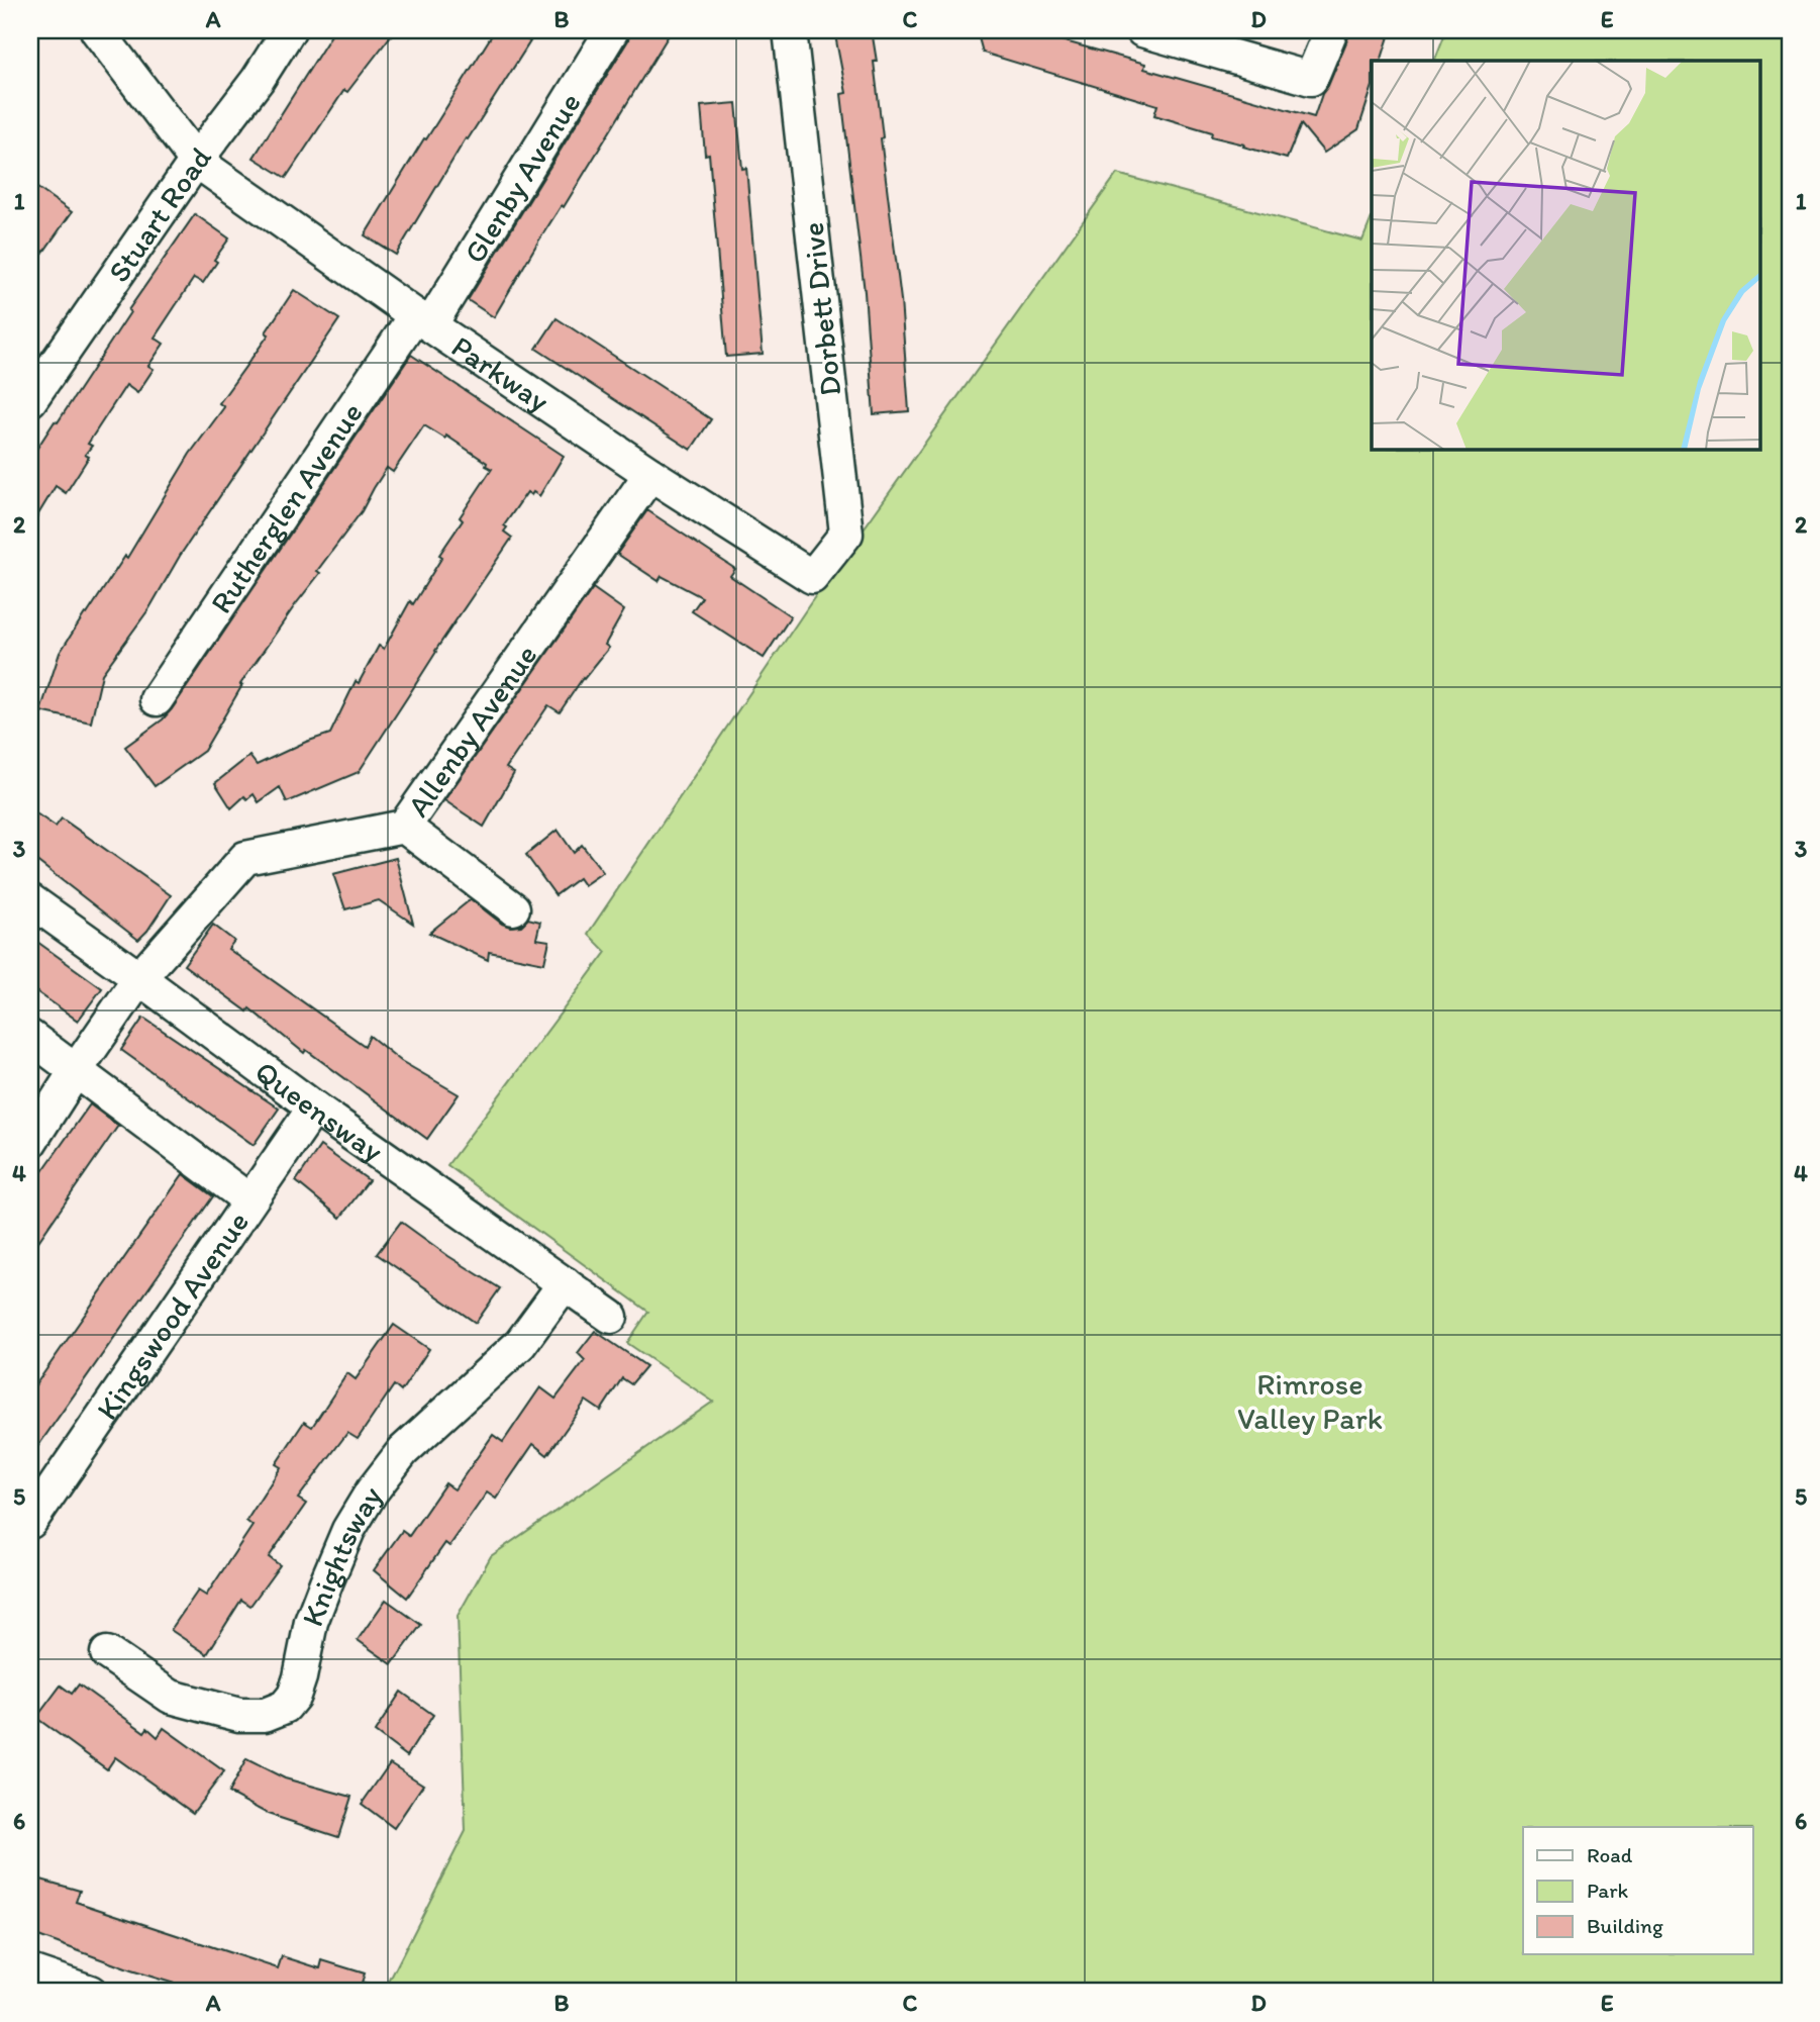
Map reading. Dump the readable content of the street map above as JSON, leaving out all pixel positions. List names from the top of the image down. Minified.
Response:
{"streets":{"street":["Glenby Avenue","Stuart Road","Dorbett Drive","Parkway","Rutherglen Avenue","Allenby Avenue","Queensway","Kingswood Avenue","Knightsway"]},"crossings":[["Glenby Avenue","Parkway"],["Glenby Avenue","Rutherglen Avenue"],["Stuart Road","Parkway"],["Dorbett Drive","Parkway"],["Parkway","Rutherglen Avenue"],["Parkway","Allenby Avenue"],["Allenby Avenue","Queensway"],["Queensway","Kingswood Avenue"],["Queensway","Knightsway"]],"parks":["Rimrose Valley Park"],"legend":["Road","Park","Building"],"grid":{"columns":["A","B","C","D","E"],"rows":["1","2","3","4","5","6"]}}
